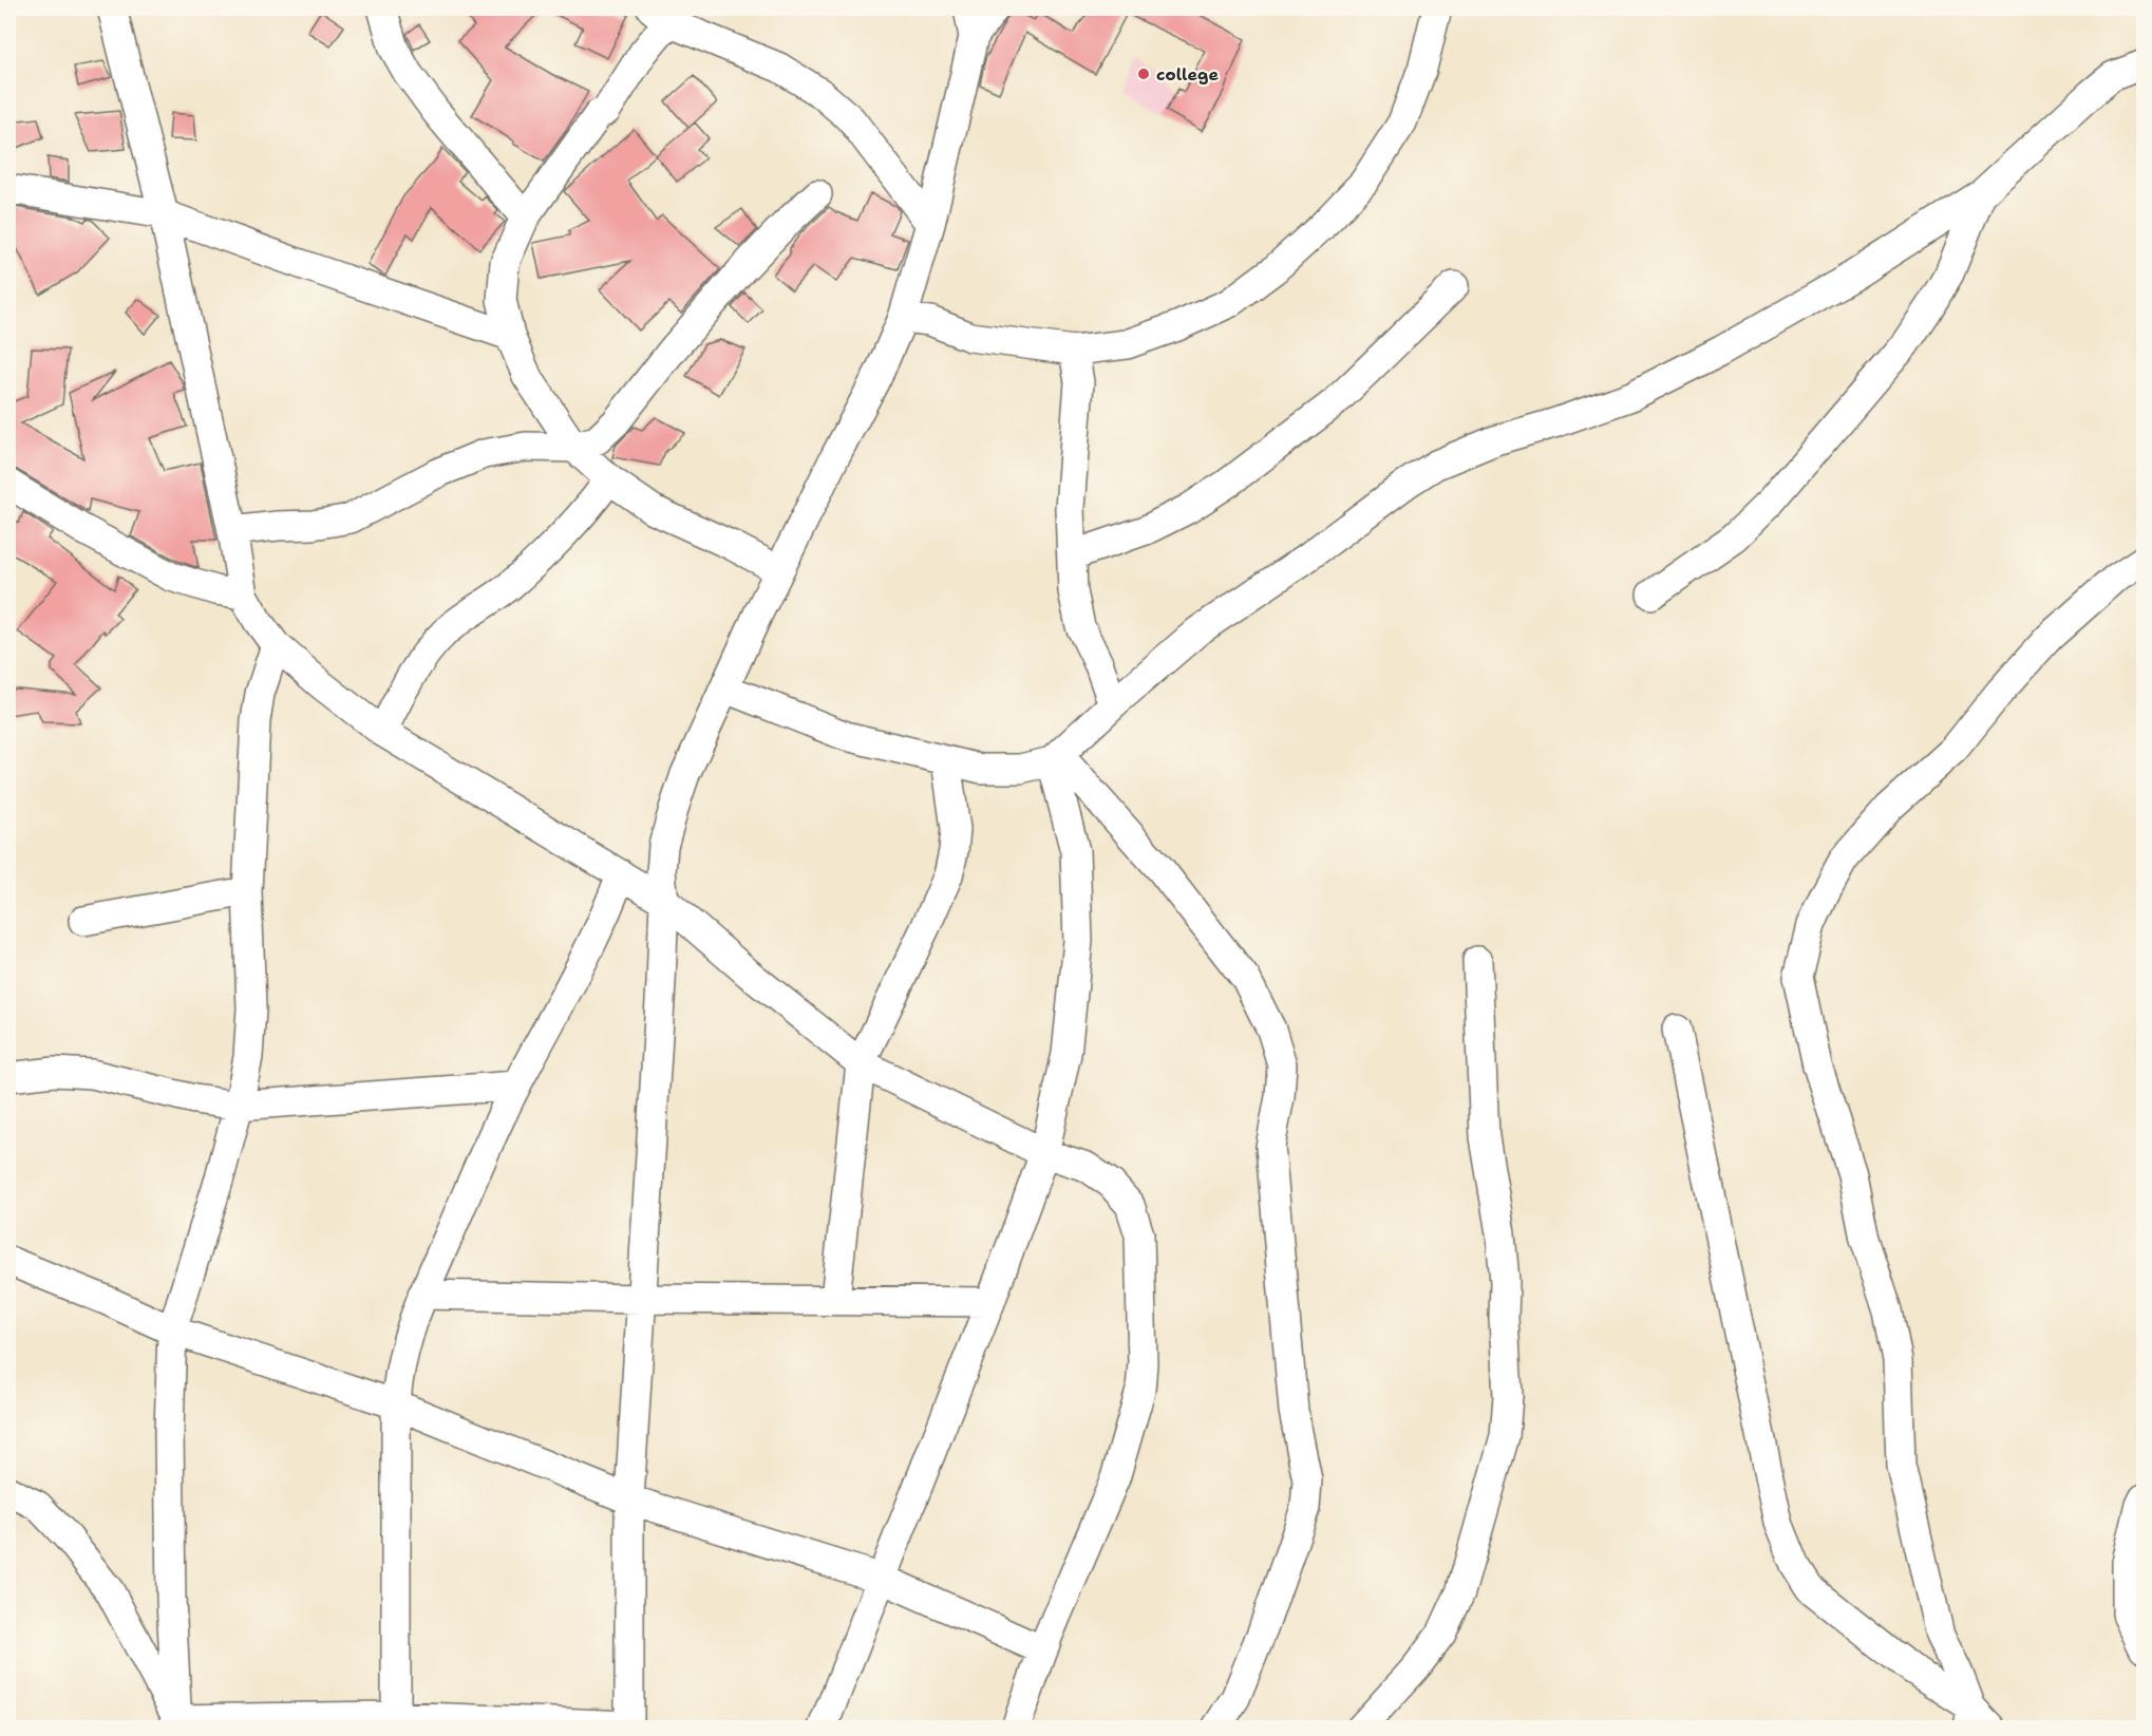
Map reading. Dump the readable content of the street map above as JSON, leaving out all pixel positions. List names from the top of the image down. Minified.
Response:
{"places":["college"]}
